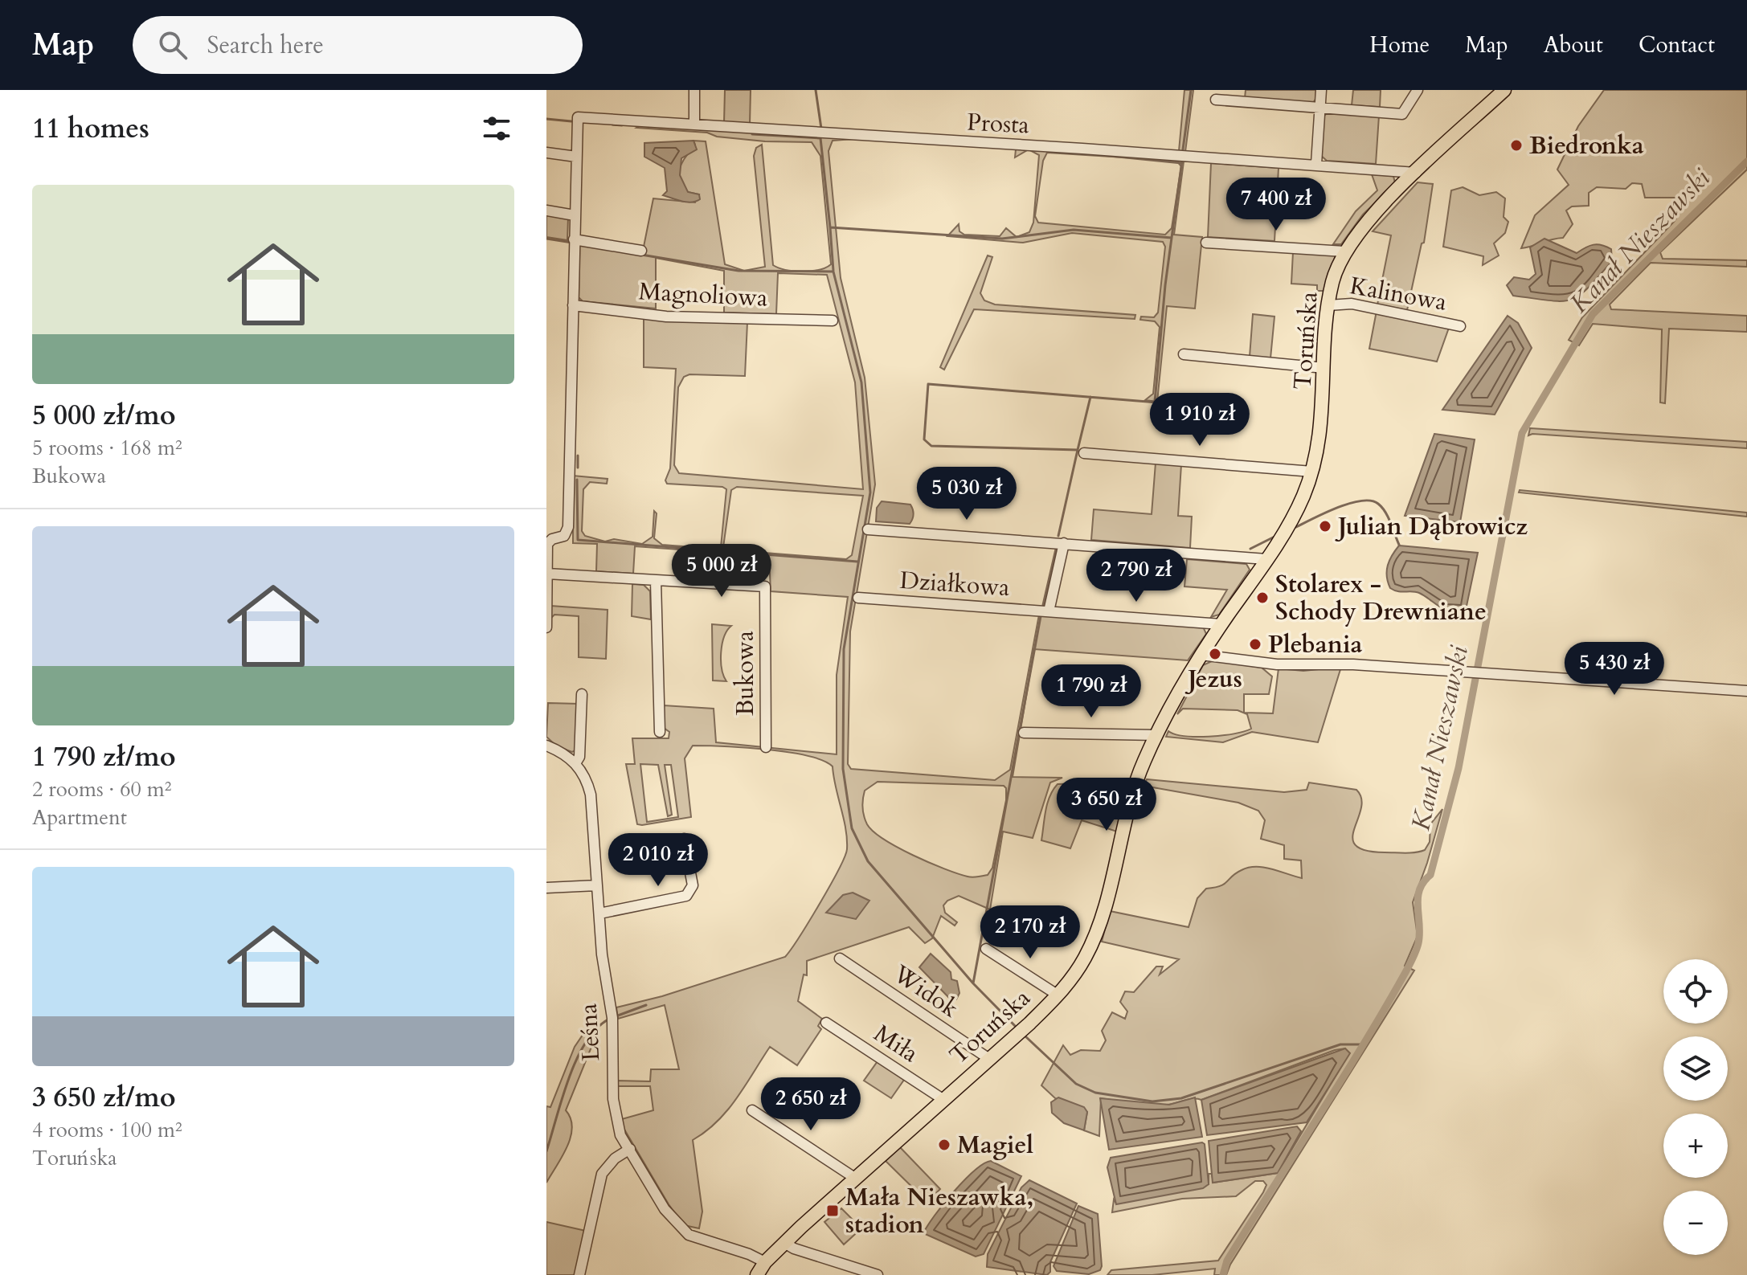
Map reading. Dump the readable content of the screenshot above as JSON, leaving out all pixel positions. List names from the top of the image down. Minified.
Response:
{"streets":{"main road":["Toruńska"],"street":["Prosta","Kalinowa","Magnoliowa","Działkowa","Bukowa","Widok","Leśna","Miła"]},"crossings":[["Prosta","Toruńska"],["Kalinowa","Toruńska"],["Toruńska","Działkowa"],["Toruńska","Widok"],["Toruńska","Leśna"],["Toruńska","Miła"]],"water":["Kanał Nieszawski"],"places":{"other":["Biedronka","Julian Dąbrowicz","Stolarex - Schody Drewniane","Plebania","Jezus","Magiel"],"transit":["Mała Nieszawka, stadion"]},"page":{"header":"Map","search":"Search here","nav":["Home","Map","About","Contact"],"heading":"11 homes","list":[{"name":"5 000 zł/mo","note":"5 rooms · 168 m² · Bukowa"},{"name":"1 790 zł/mo","note":"2 rooms · 60 m² · Apartment"},{"name":"3 650 zł/mo","note":"4 rooms · 100 m² · Toruńska"}],"price":["7 400 zł","1 910 zł","5 030 zł","5 000 zł","2 790 zł","5 430 zł","1 790 zł","3 650 zł","2 010 zł","2 170 zł","2 650 zł"],"map_buttons":["+","−"]}}
